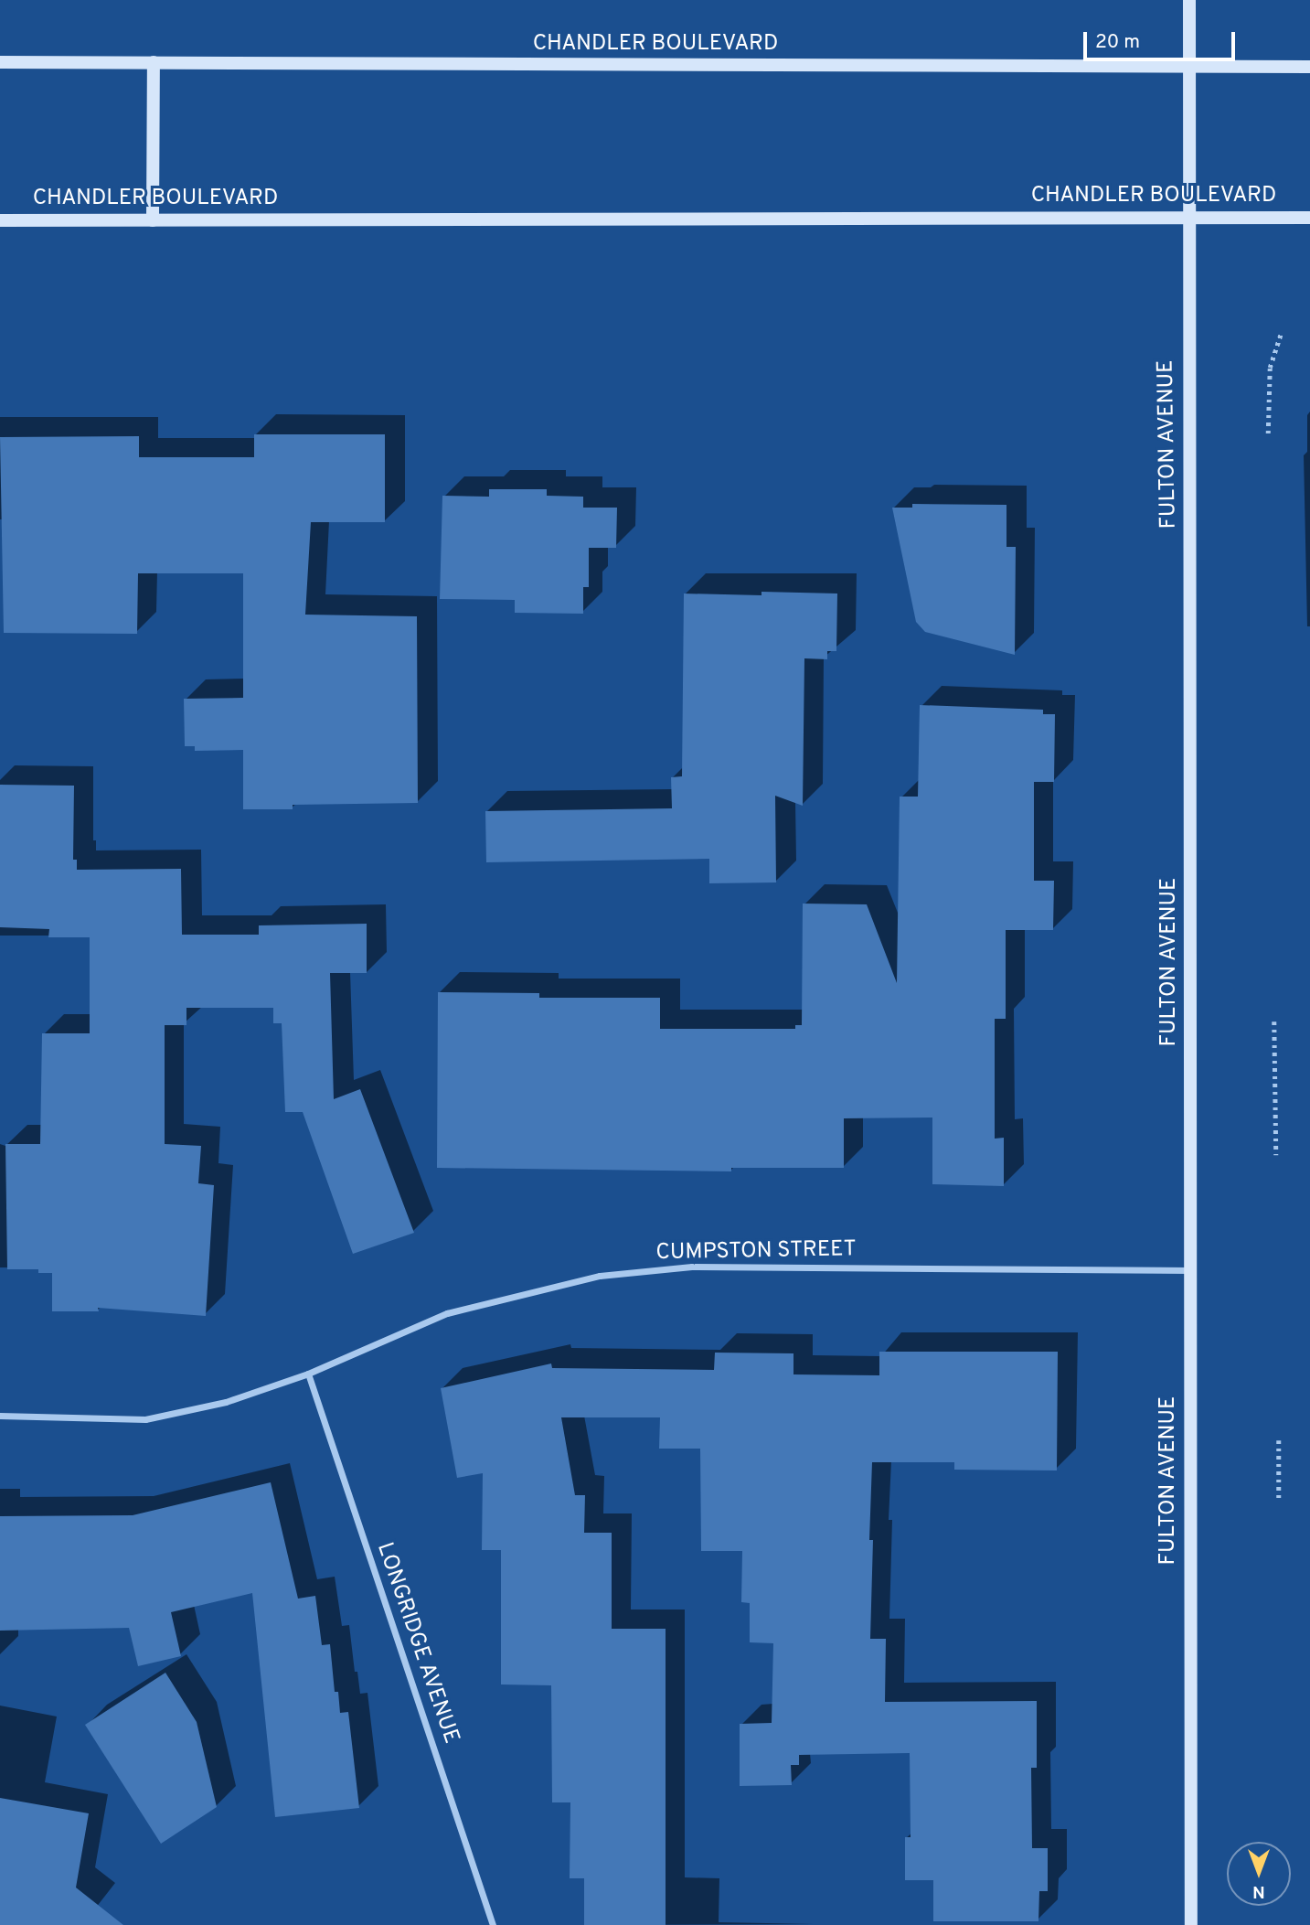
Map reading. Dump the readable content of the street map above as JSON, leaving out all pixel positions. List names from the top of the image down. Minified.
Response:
{"streets":{"street":["CHANDLER BOULEVARD","FULTON AVENUE","CUMPSTON STREET","LONGRIDGE AVENUE"]},"crossings":[["CHANDLER BOULEVARD","FULTON AVENUE"],["FULTON AVENUE","CUMPSTON STREET"],["CUMPSTON STREET","LONGRIDGE AVENUE"]],"scale_bar":"20 m","north":"bottom"}
